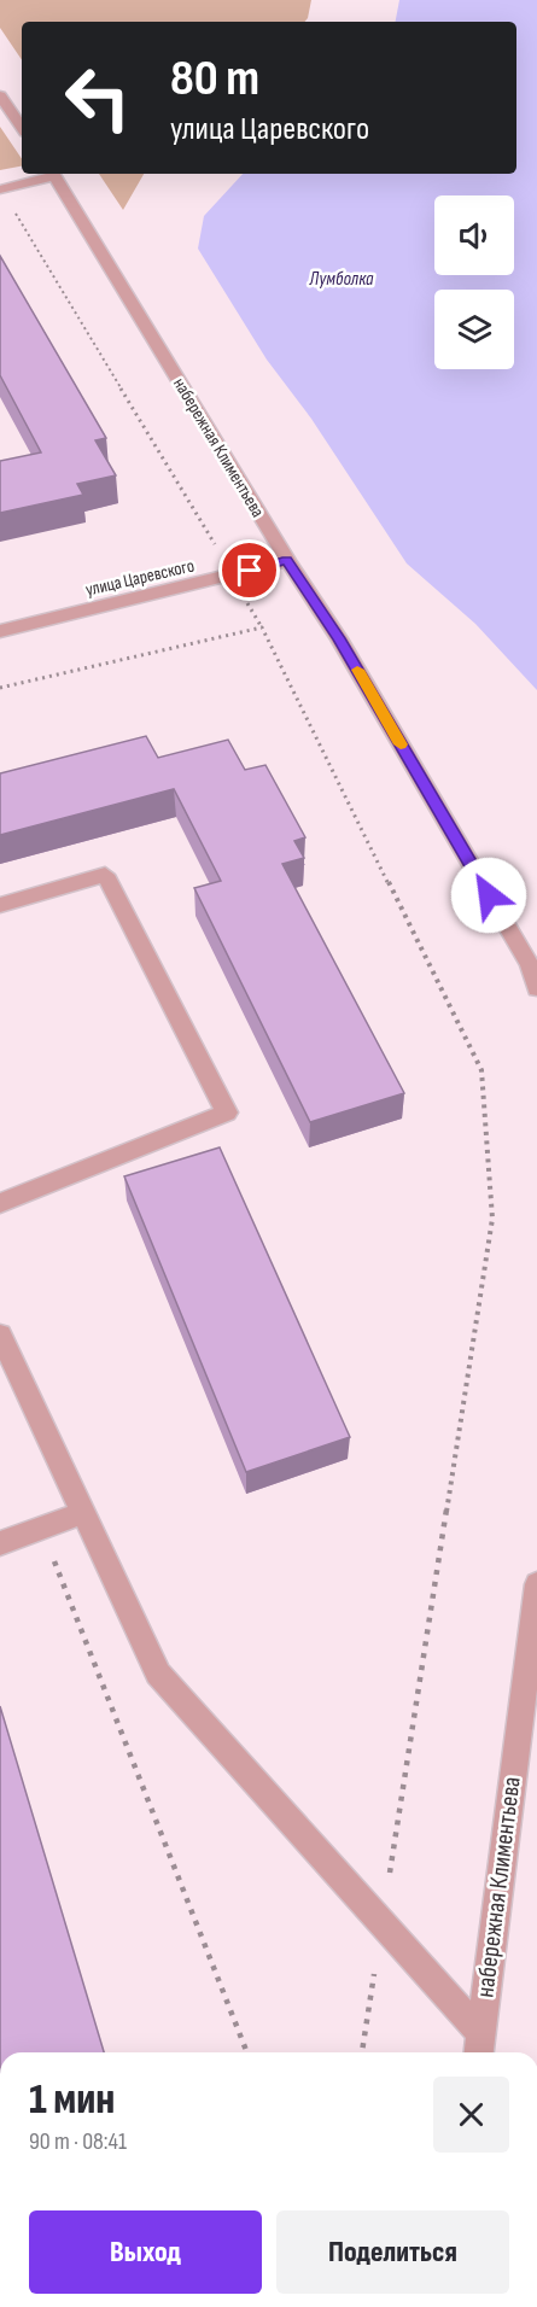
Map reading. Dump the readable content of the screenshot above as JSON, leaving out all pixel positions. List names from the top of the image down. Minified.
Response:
{"streets":{"street":["набережная Климентьева","улица Царевского"]},"crossings":[["набережная Климентьева","улица Царевского"]],"water":["Лумболка"],"page":{"turn":["80 m","улица Царевского"],"heading":["1 мин","90 m · 08:41"],"buttons":["Выход","Поделиться"]}}
